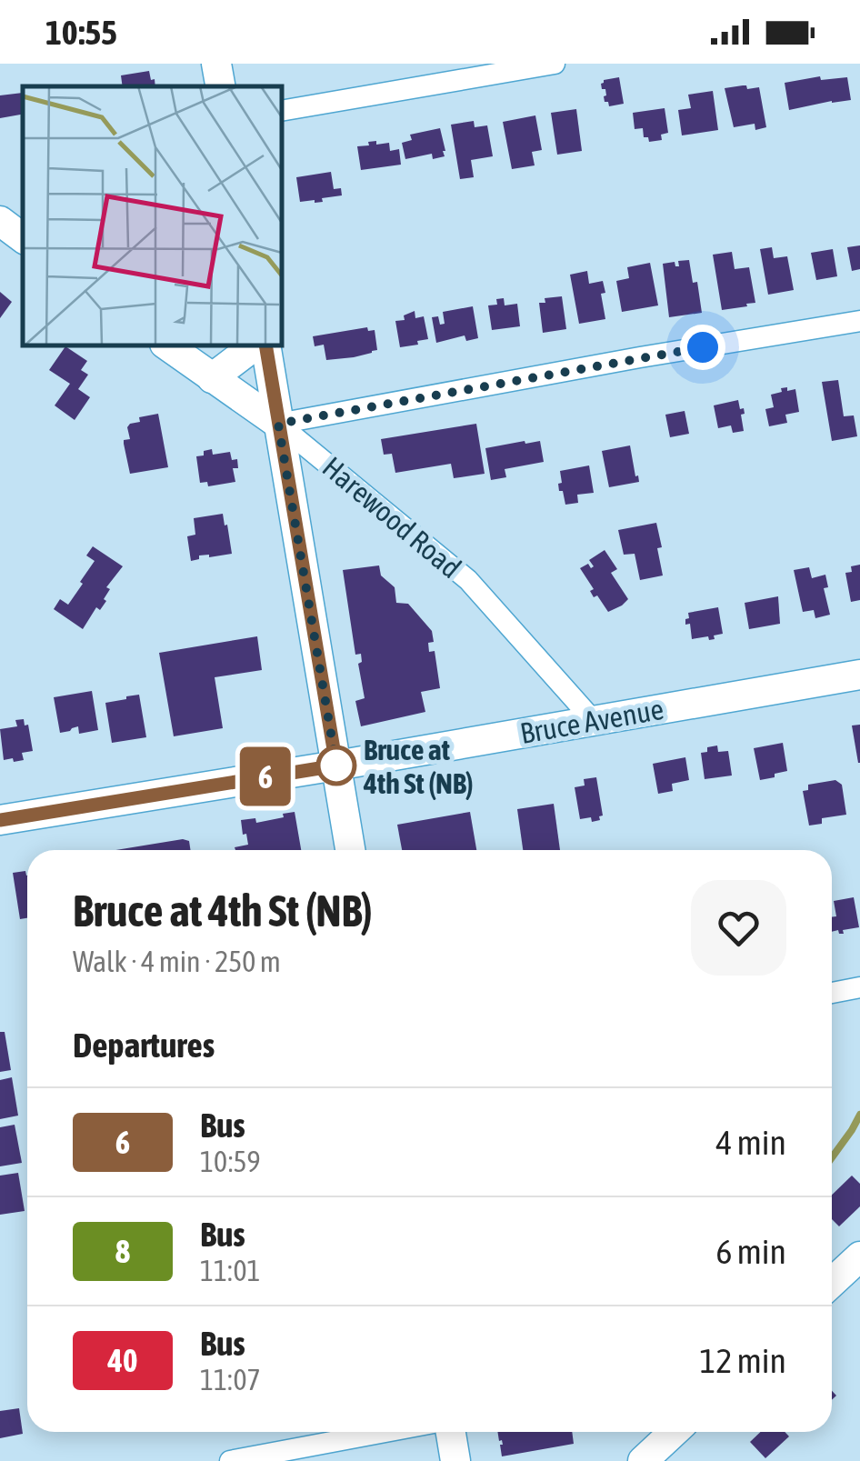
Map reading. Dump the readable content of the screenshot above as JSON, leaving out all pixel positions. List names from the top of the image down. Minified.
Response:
{"streets":{"street":["Harewood Road","Bruce Avenue"]},"crossings":[["Harewood Road","Bruce Avenue"]],"places":["Bruce at 4th St (NB)"],"lines":["bus line 6"],"page":{"status":"10:55","on_map":"6","heading":[["Bruce at 4th St (NB)","Walk · 4 min · 250 m"],"Departures"],"list":[{"mark":"6","name":"Bus","note":"10:59","value":"4 min"},{"mark":"8","name":"Bus","note":"11:01","value":"6 min"},{"mark":"40","name":"Bus","note":"11:07","value":"12 min"}]}}
